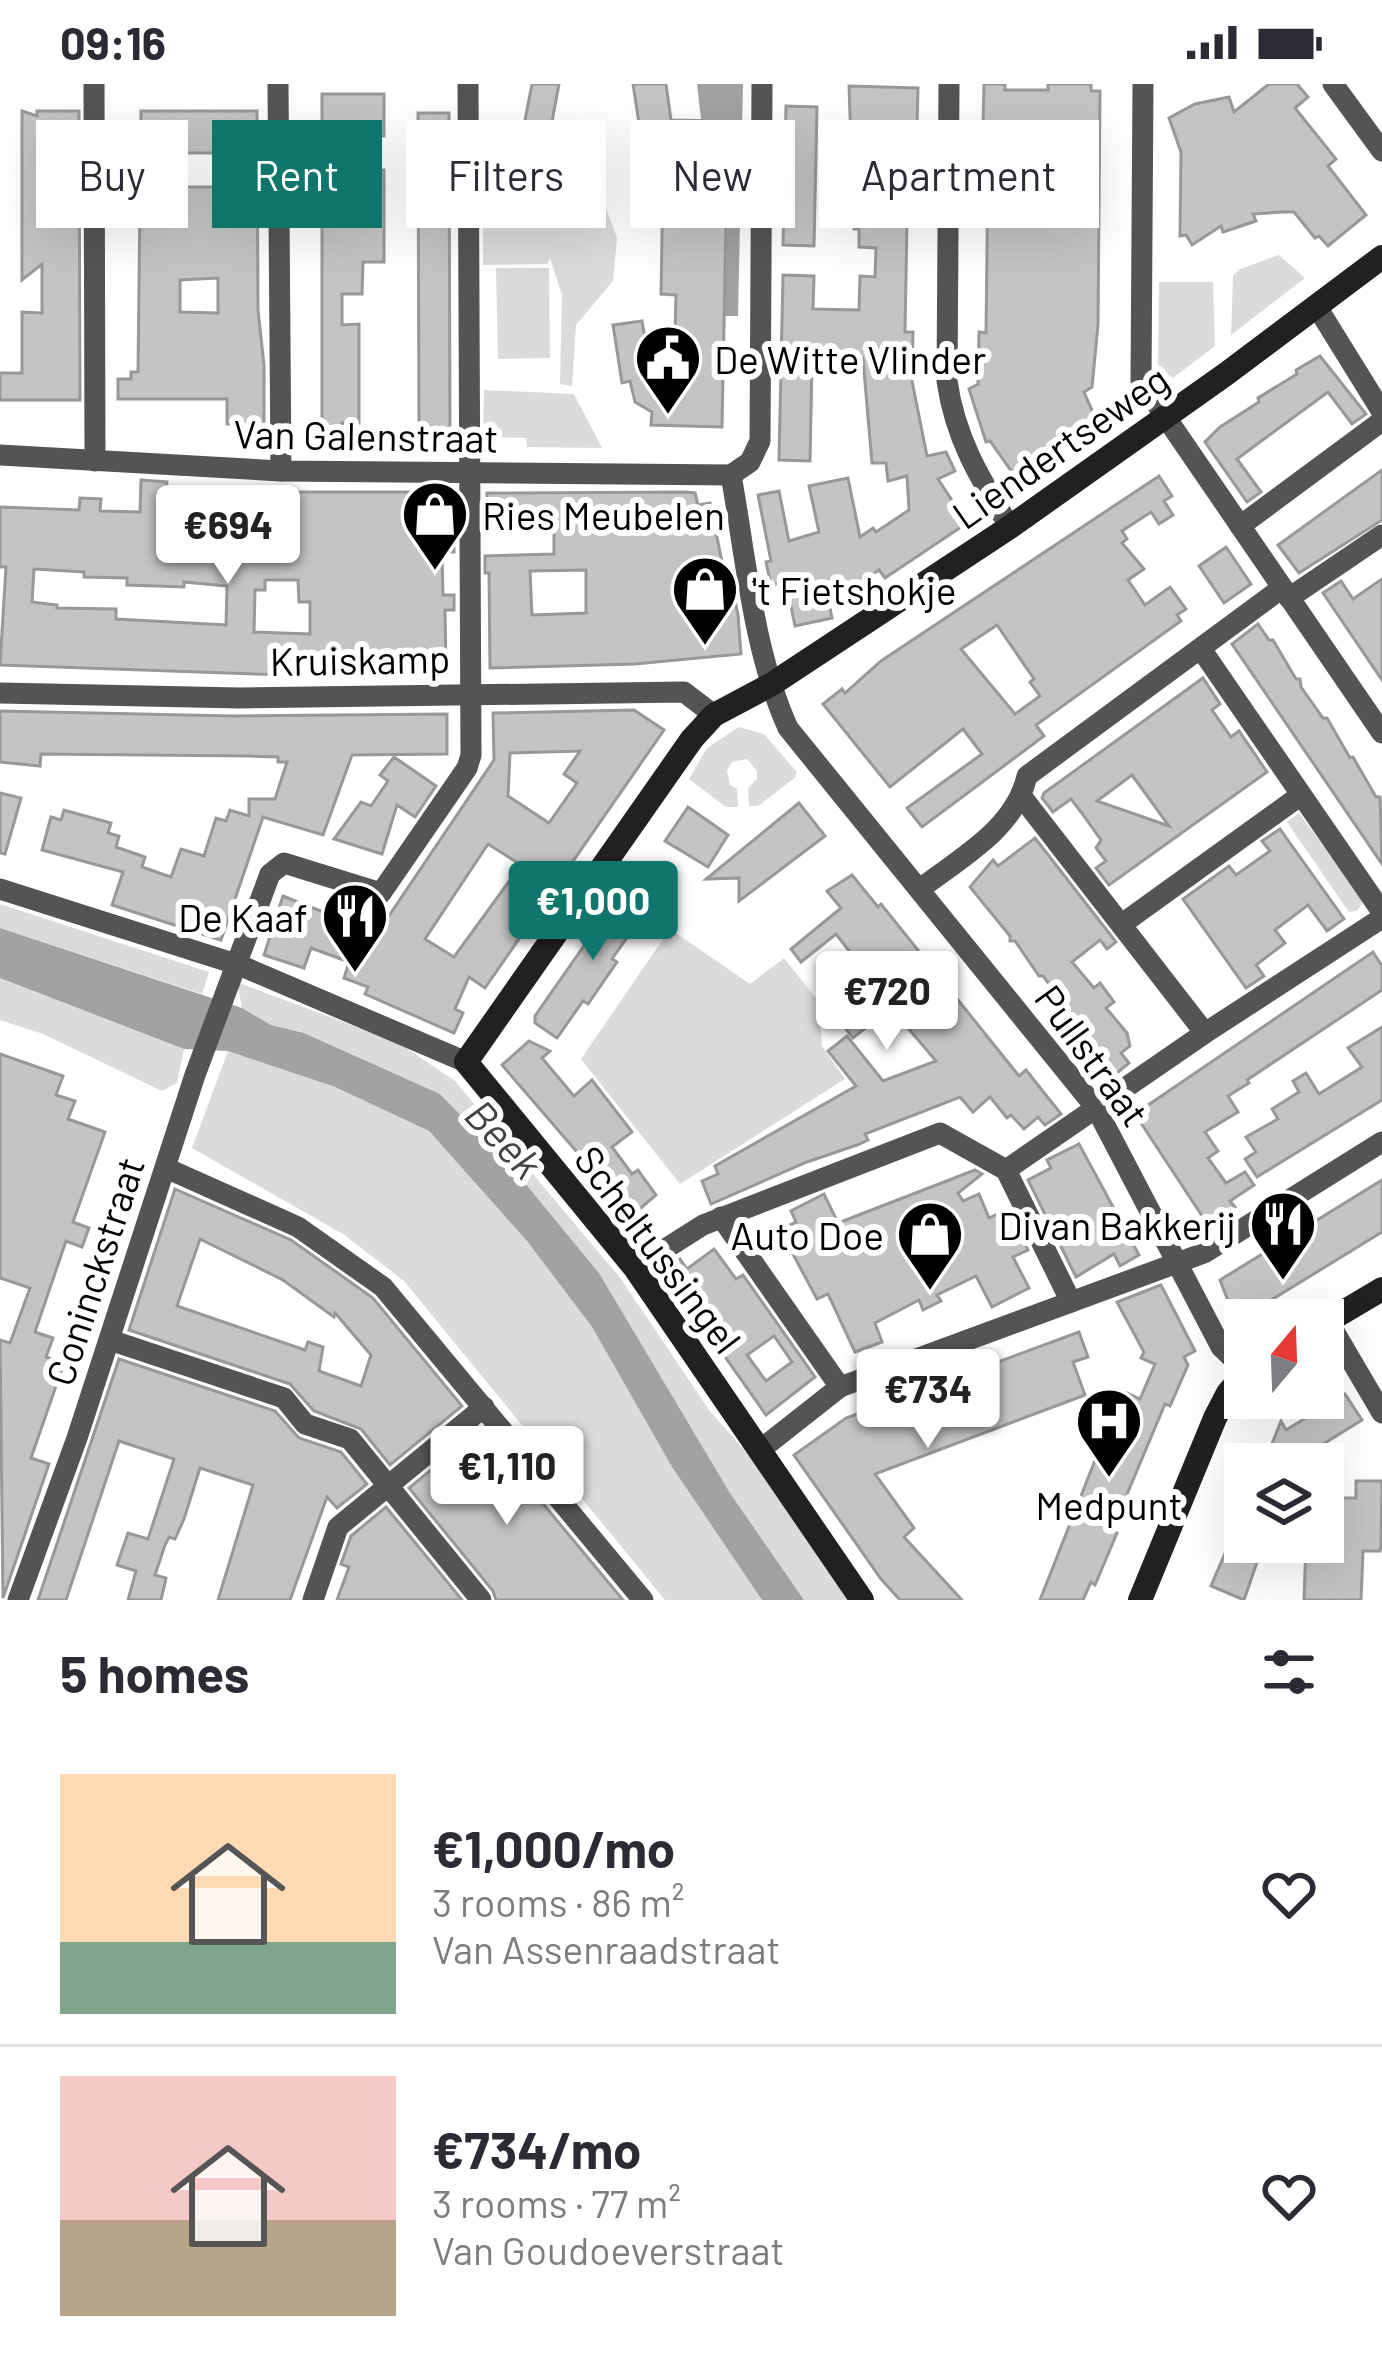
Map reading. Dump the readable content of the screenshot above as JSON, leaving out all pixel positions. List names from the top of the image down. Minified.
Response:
{"streets":{"street":["Van Galenstraat","Liendertseweg","Kruiskamp","Pullstraat","Scheltussingel","Coninckstraat"]},"crossings":[["Van Galenstraat","Pullstraat"],["Liendertseweg","Kruiskamp"],["Liendertseweg","Pullstraat"],["Kruiskamp","Coninckstraat"],["Scheltussingel","Coninckstraat"]],"water":["Beek"],"places":{"public building":["De Witte Vlinder"],"shop":["Ries Meubelen","'t Fietshokje","Auto Doe"],"restaurant":["De Kaaf","Divan Bakkerij"],"hospital":["Medpunt"]},"north":"top","page":{"status":"09:16","chip":["Buy","Rent","Filters","New","Apartment"],"price":["€694","€1,000","€720","€734","€1,110"],"heading":"5 homes","list":[{"name":"€1,000/mo","note":"3 rooms · 86 m² · Van Assenraadstraat"},{"name":"€734/mo","note":"3 rooms · 77 m² · Van Goudoeverstraat"}]}}
